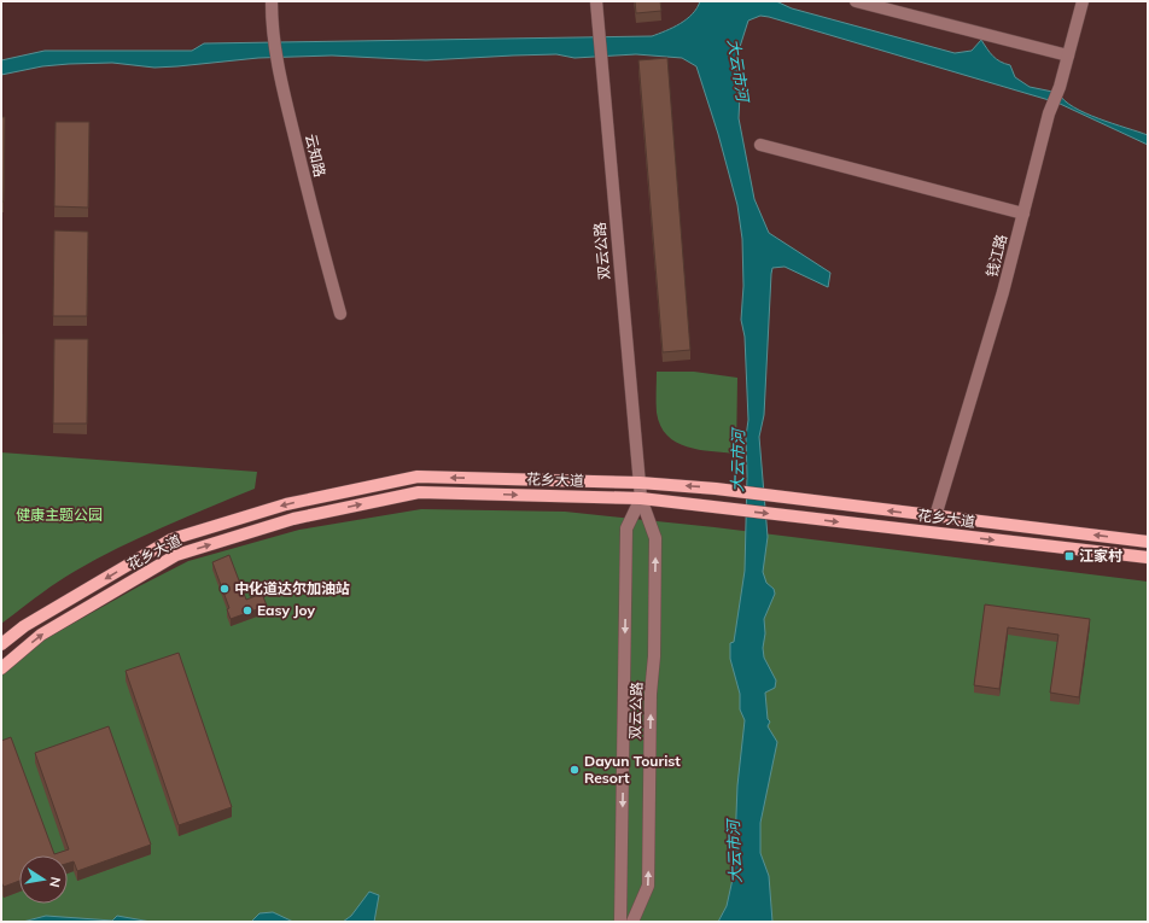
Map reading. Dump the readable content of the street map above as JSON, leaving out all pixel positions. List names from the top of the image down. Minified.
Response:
{"streets":{"main road":["花乡大道"],"street":["云知路","双云公路","钱江路"]},"crossings":[["双云公路","花乡大道"],["钱江路","花乡大道"]],"water":["大云市河"],"parks":["健康主题公园"],"places":{"transit":["江家村"],"other":["中化道达尔加油站","Easy Joy","Dayun Tourist Resort"]},"north":"right"}
